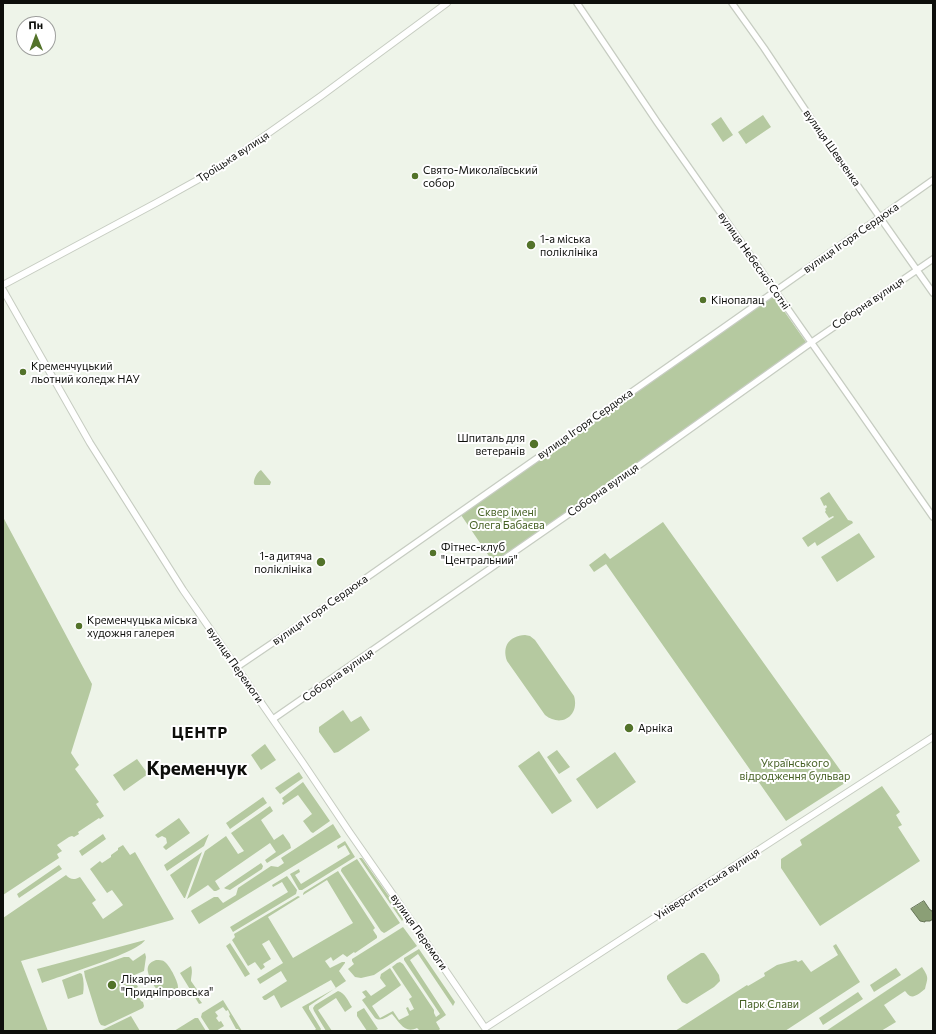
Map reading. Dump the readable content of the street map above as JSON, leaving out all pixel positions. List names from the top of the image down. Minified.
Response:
{"streets":{"main road":["Троїцька вулиця","вулиця Перемоги","Університетська вулиця"],"street":["вулиця Шевченка","вулиця Ігоря Сердюка","вулиця Небесної Сотні","Соборна вулиця"]},"crossings":[["вулиця Шевченка","вулиця Ігоря Сердюка"],["вулиця Шевченка","Соборна вулиця"],["вулиця Ігоря Сердюка","вулиця Небесної Сотні"],["вулиця Ігоря Сердюка","вулиця Перемоги"],["вулиця Небесної Сотні","Соборна вулиця"],["Соборна вулиця","вулиця Перемоги"],["вулиця Перемоги","Університетська вулиця"]],"districts":["ЦЕНТР","Кременчук"],"parks":["Сквер імені Олега Бабаєва","Українського відродження бульвар","Парк Слави"],"places":["Свято-Миколаївський собор","1-а міська поліклініка","Кінопалац","Кременчуцький льотний коледж НАУ","Шпиталь для ветеранів","Фітнес-клуб \"Центральний\"","1-а дитяча поліклініка","Кременчуцька міська художня галерея","Арніка","Лікарня \"Придніпровська\""],"north":"top"}
